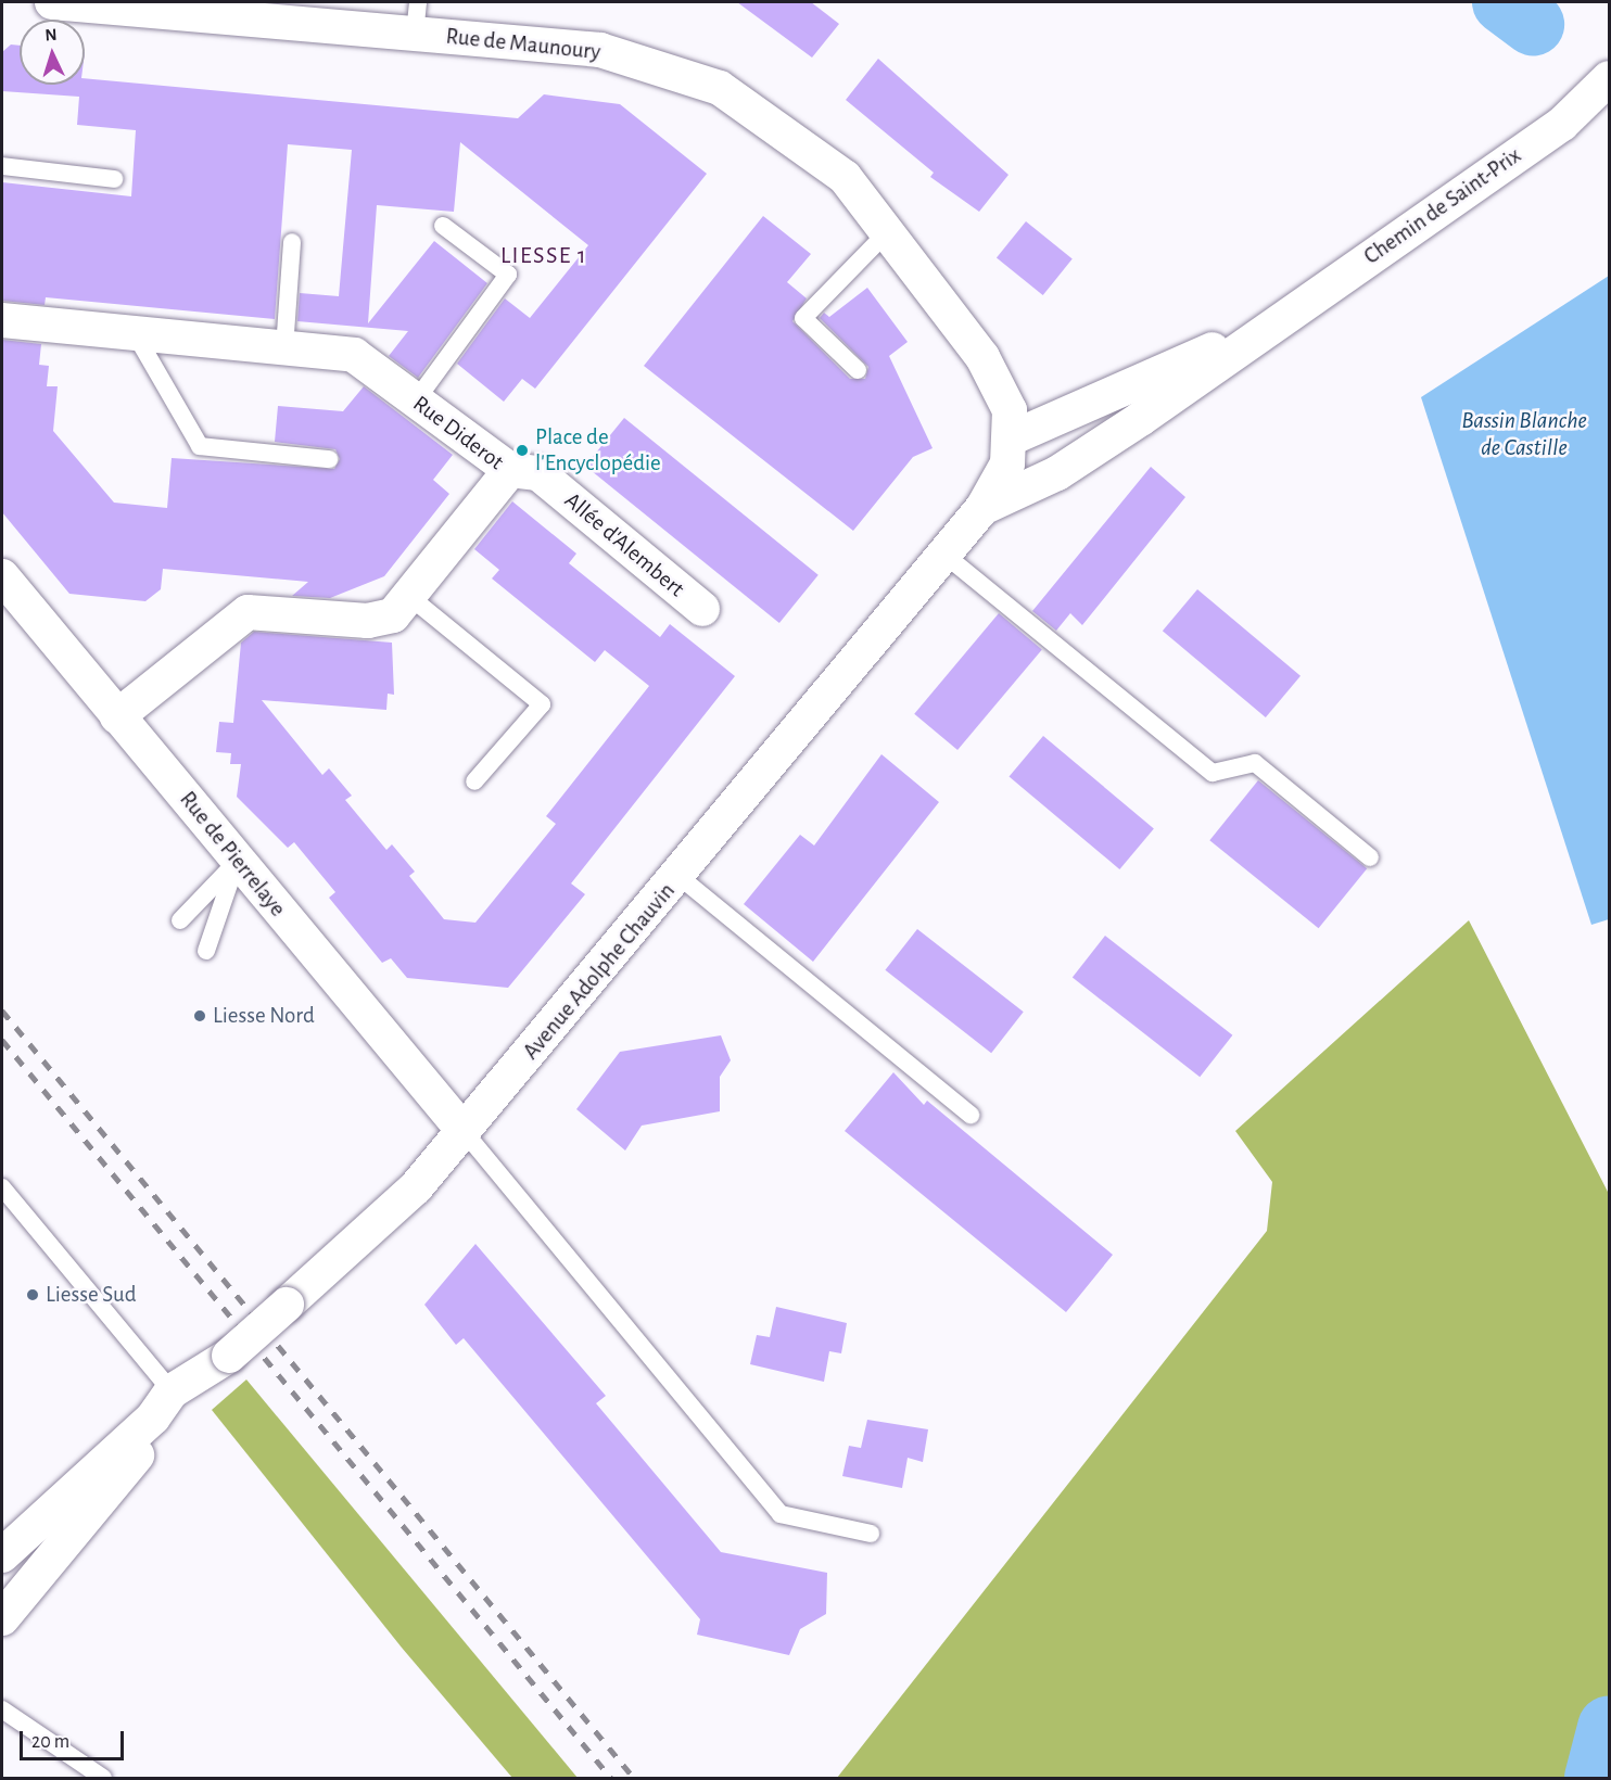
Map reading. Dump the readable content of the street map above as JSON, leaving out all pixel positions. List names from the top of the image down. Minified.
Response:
{"streets":{"street":["Rue de Maunoury","Chemin de Saint-Prix","Rue Diderot","Allée d'Alembert","Rue de Pierrelaye","Avenue Adolphe Chauvin"]},"crossings":[["Rue de Maunoury","Chemin de Saint-Prix"],["Rue de Maunoury","Avenue Adolphe Chauvin"],["Chemin de Saint-Prix","Avenue Adolphe Chauvin"],["Rue Diderot","Allée d'Alembert"],["Rue Diderot","Rue de Pierrelaye"],["Rue de Pierrelaye","Avenue Adolphe Chauvin"]],"districts":["LIESSE 1"],"water":["Bassin Blanche de Castille"],"places":["Place de l'Encyclopédie","Liesse Nord","Liesse Sud"],"scale_bar":"20 m","north":"top"}
